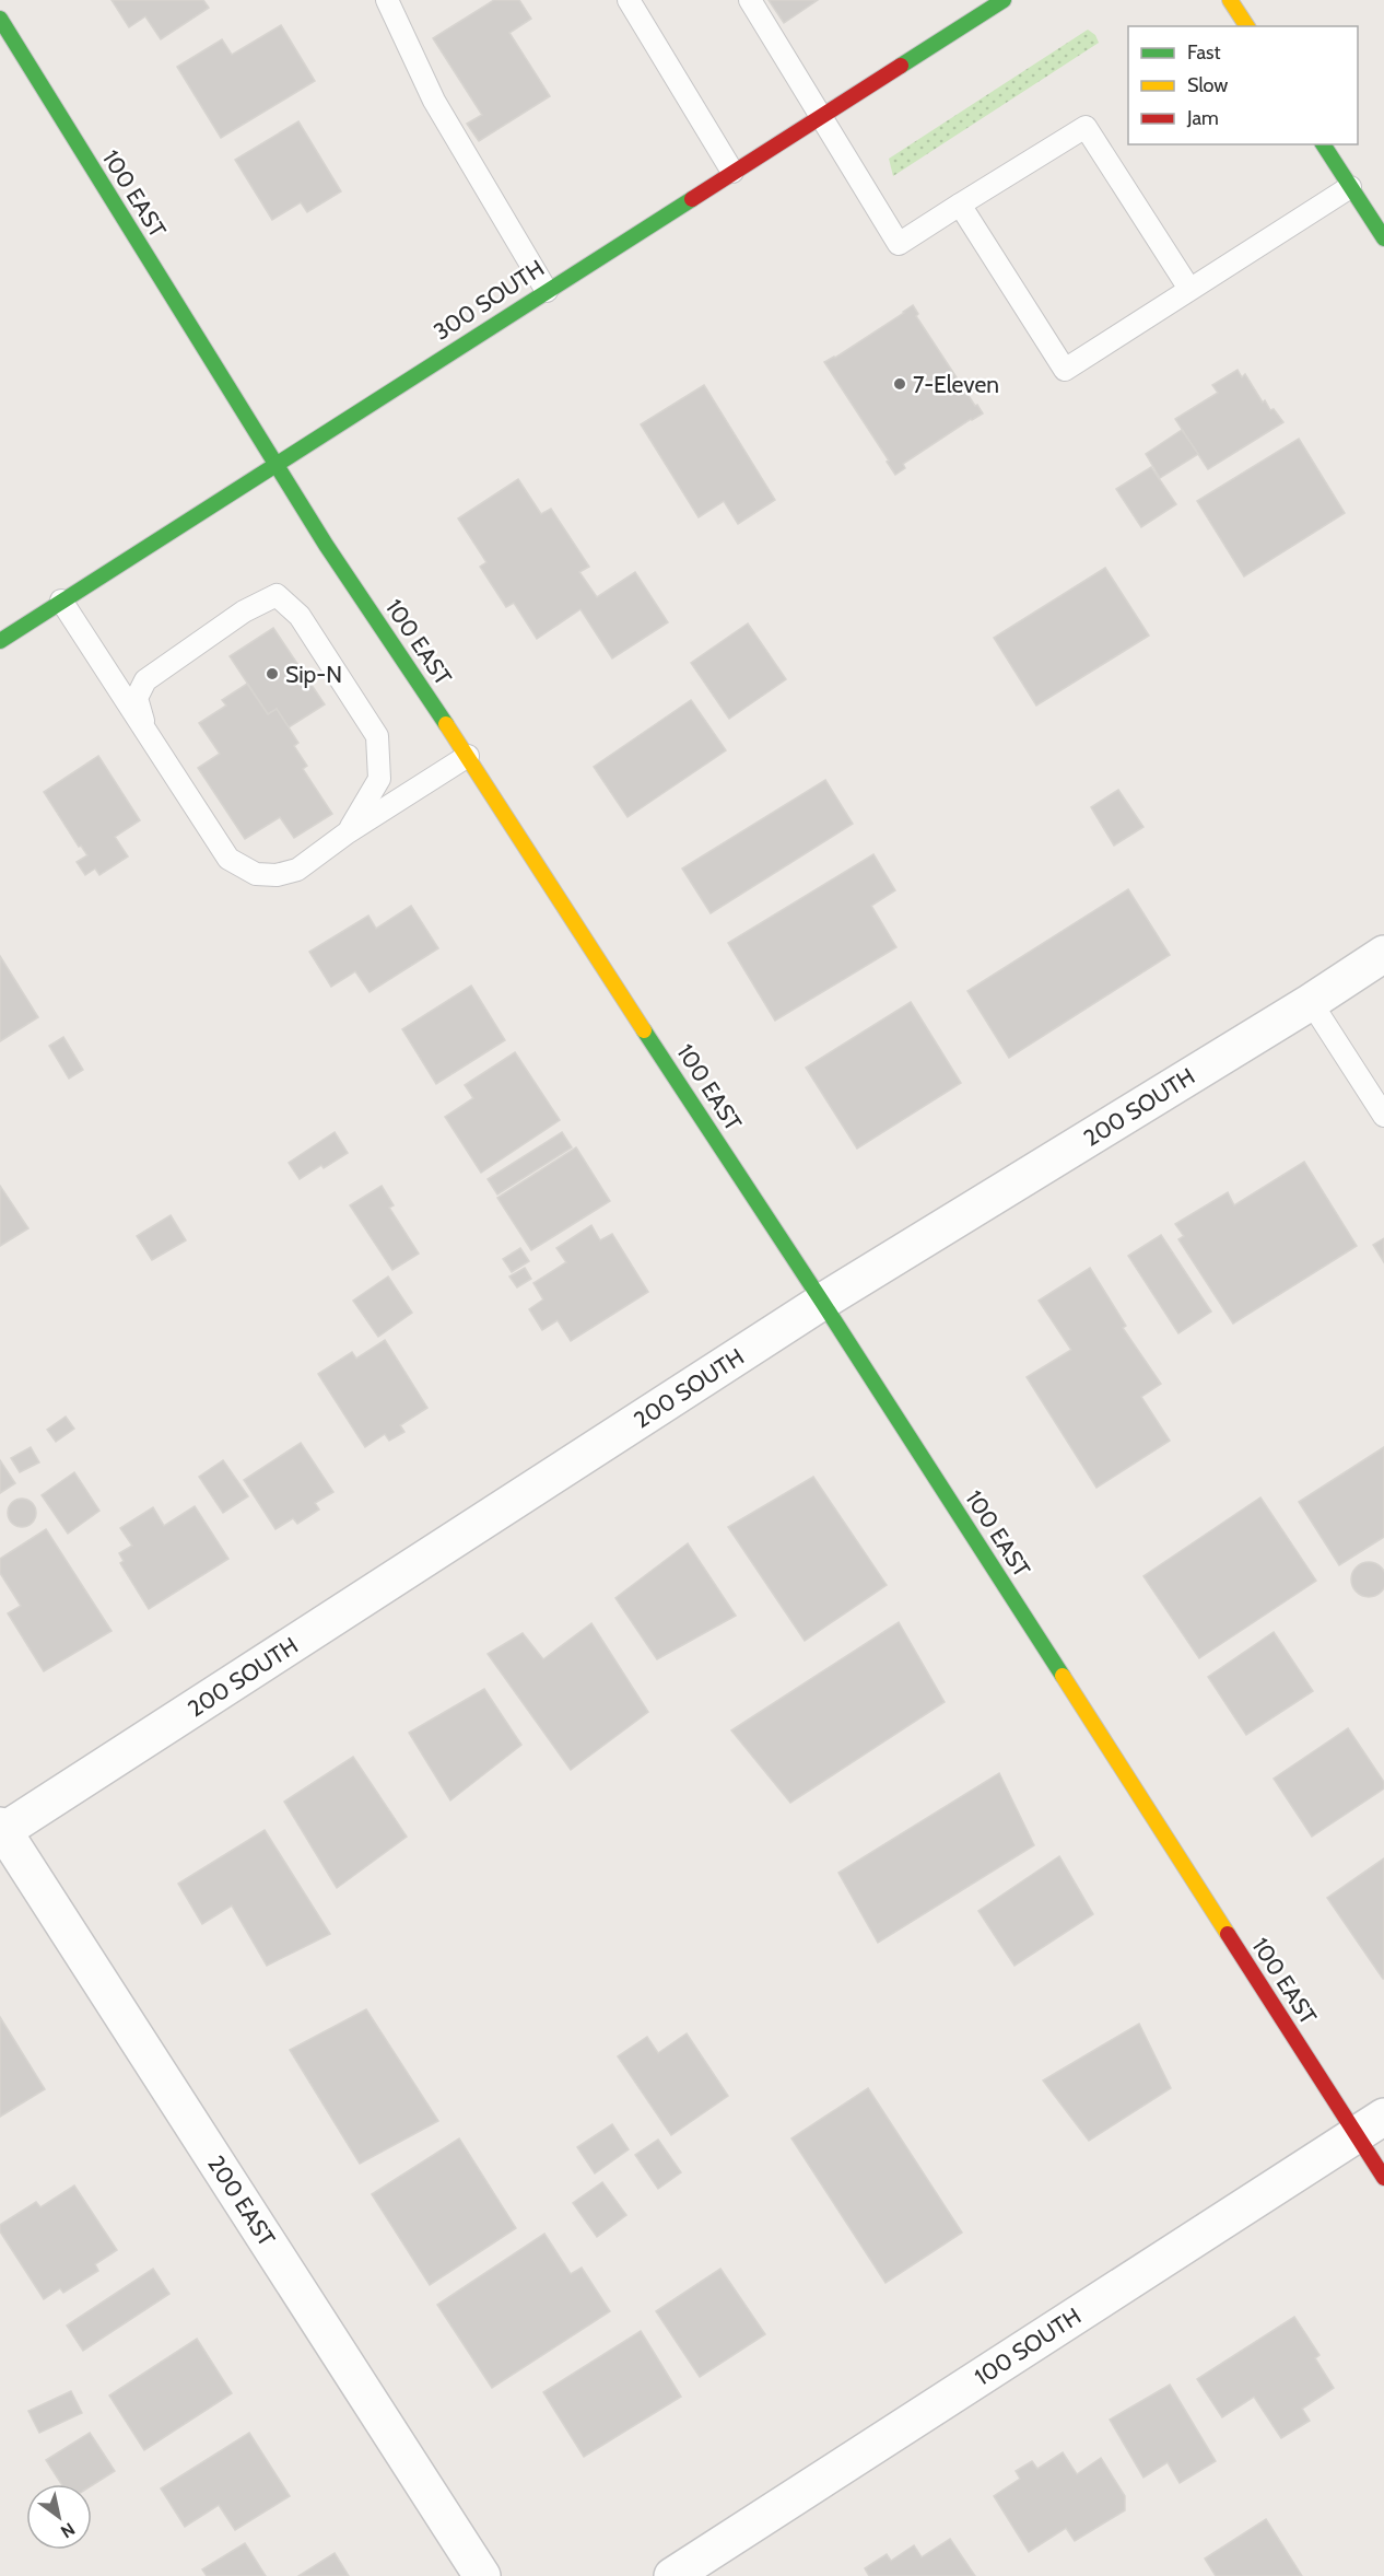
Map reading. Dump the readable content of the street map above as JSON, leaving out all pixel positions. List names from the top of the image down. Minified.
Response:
{"streets":{"street":["100 EAST","300 SOUTH","200 SOUTH","200 EAST","100 SOUTH"]},"crossings":[["100 EAST","300 SOUTH"],["100 EAST","200 SOUTH"],["100 EAST","100 SOUTH"],["200 SOUTH","200 EAST"]],"places":["7-Eleven","Sip-N"],"legend":["Fast","Slow","Jam"],"north":"bottom right"}
